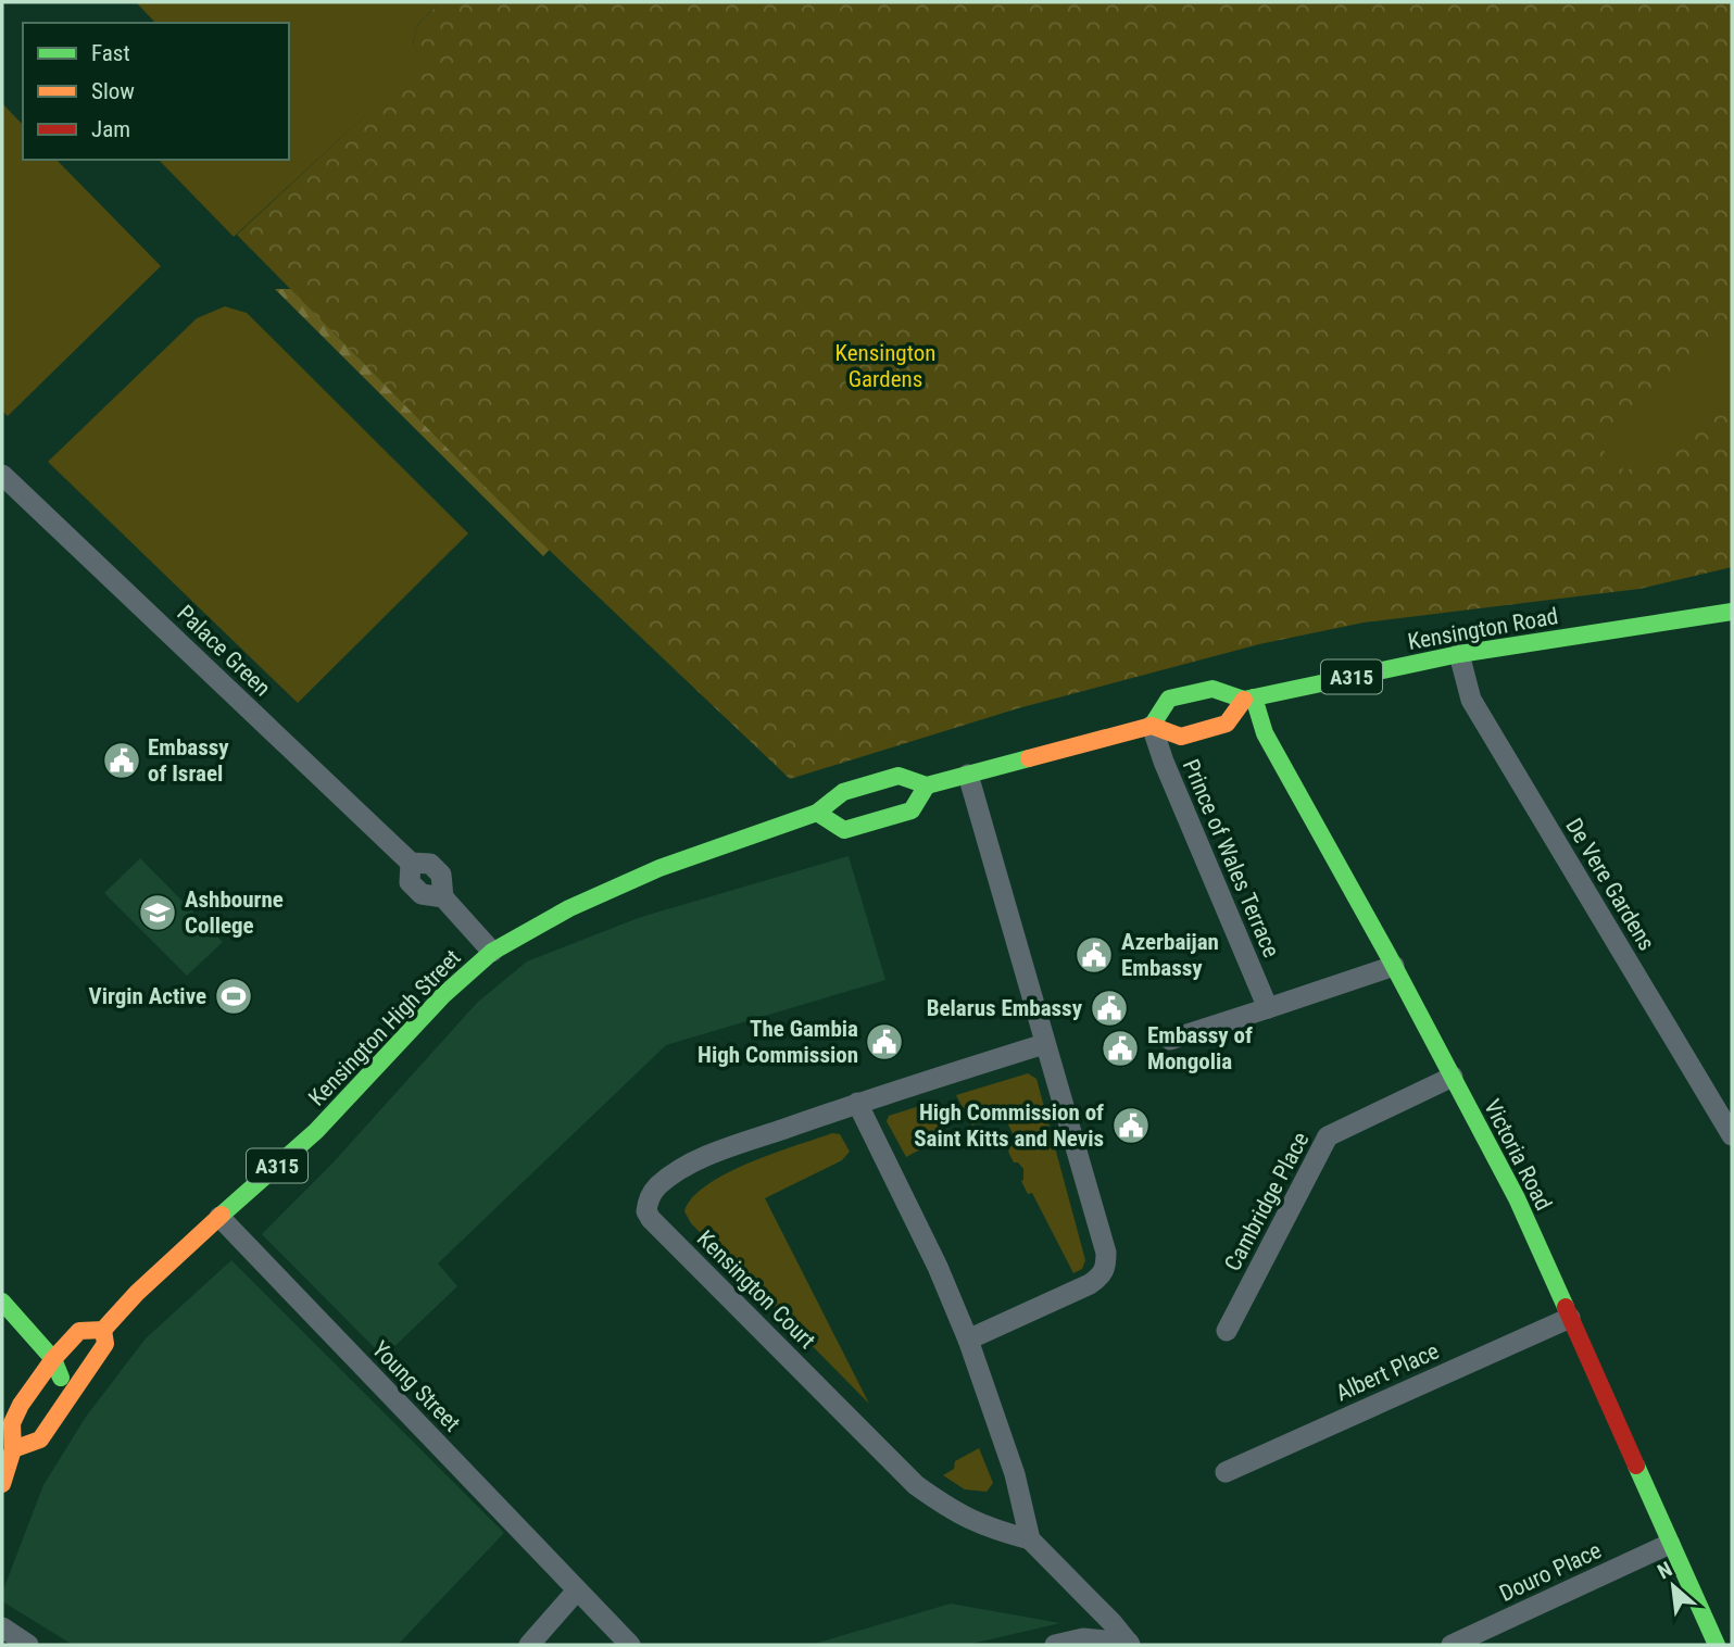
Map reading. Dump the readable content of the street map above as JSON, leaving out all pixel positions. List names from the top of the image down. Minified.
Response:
{"streets":{"main road":["Kensington Road","A315","Kensington High Street","Victoria Road"],"street":["Palace Green","Prince of Wales Terrace","De Vere Gardens","Cambridge Place","Kensington Court","Albert Place","Young Street","Douro Place"]},"crossings":[["Kensington Road","A315"],["Kensington Road","Prince of Wales Terrace"],["Kensington Road","De Vere Gardens"],["Kensington Road","Victoria Road"],["Palace Green","Kensington High Street"],["A315","Prince of Wales Terrace"],["A315","Kensington High Street"],["A315","Victoria Road"],["Kensington High Street","Young Street"],["Victoria Road","Cambridge Place"],["Victoria Road","Albert Place"],["Victoria Road","Douro Place"]],"parks":["Kensington Gardens"],"places":{"public building":["Embassy of Israel","Azerbaijan Embassy","Belarus Embassy","The Gambia High Commission","Embassy of Mongolia","High Commission of Saint Kitts and Nevis"],"school or university":["Ashbourne College"],"sports":["Virgin Active"]},"legend":["Fast","Slow","Jam"],"north":"top left"}
